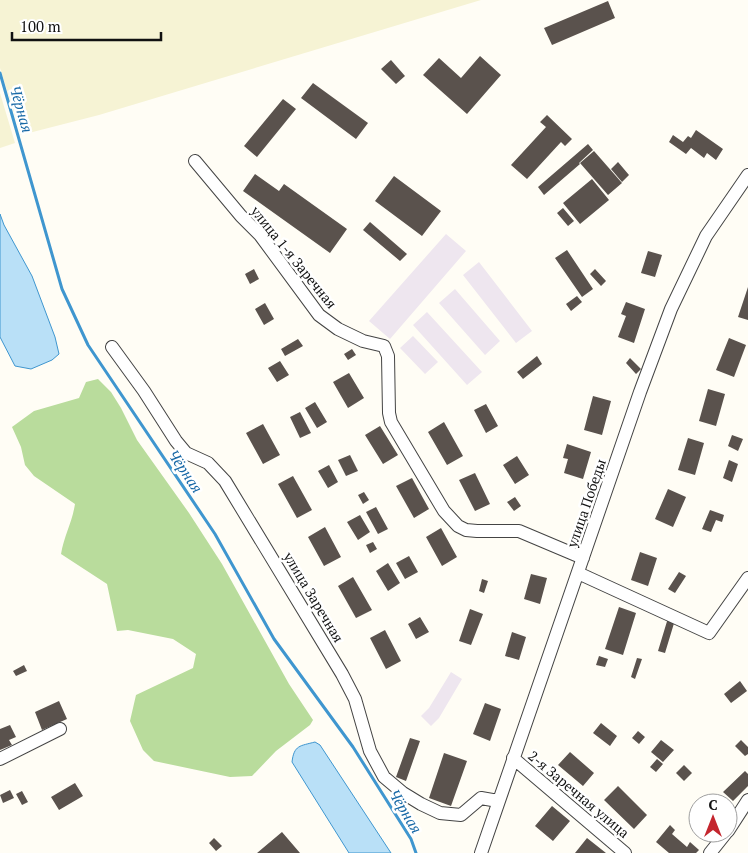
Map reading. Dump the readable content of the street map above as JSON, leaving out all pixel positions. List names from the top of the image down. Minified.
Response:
{"streets":{"street":["улица 1-я Заречная","улица Победы","улица Заречная","2-я Заречная улица"]},"crossings":[["улица 1-я Заречная","улица Победы"],["улица Победы","улица Заречная"],["улица Победы","2-я Заречная улица"]],"water":["Чёрная"],"scale_bar":"100 m","north":"top"}
